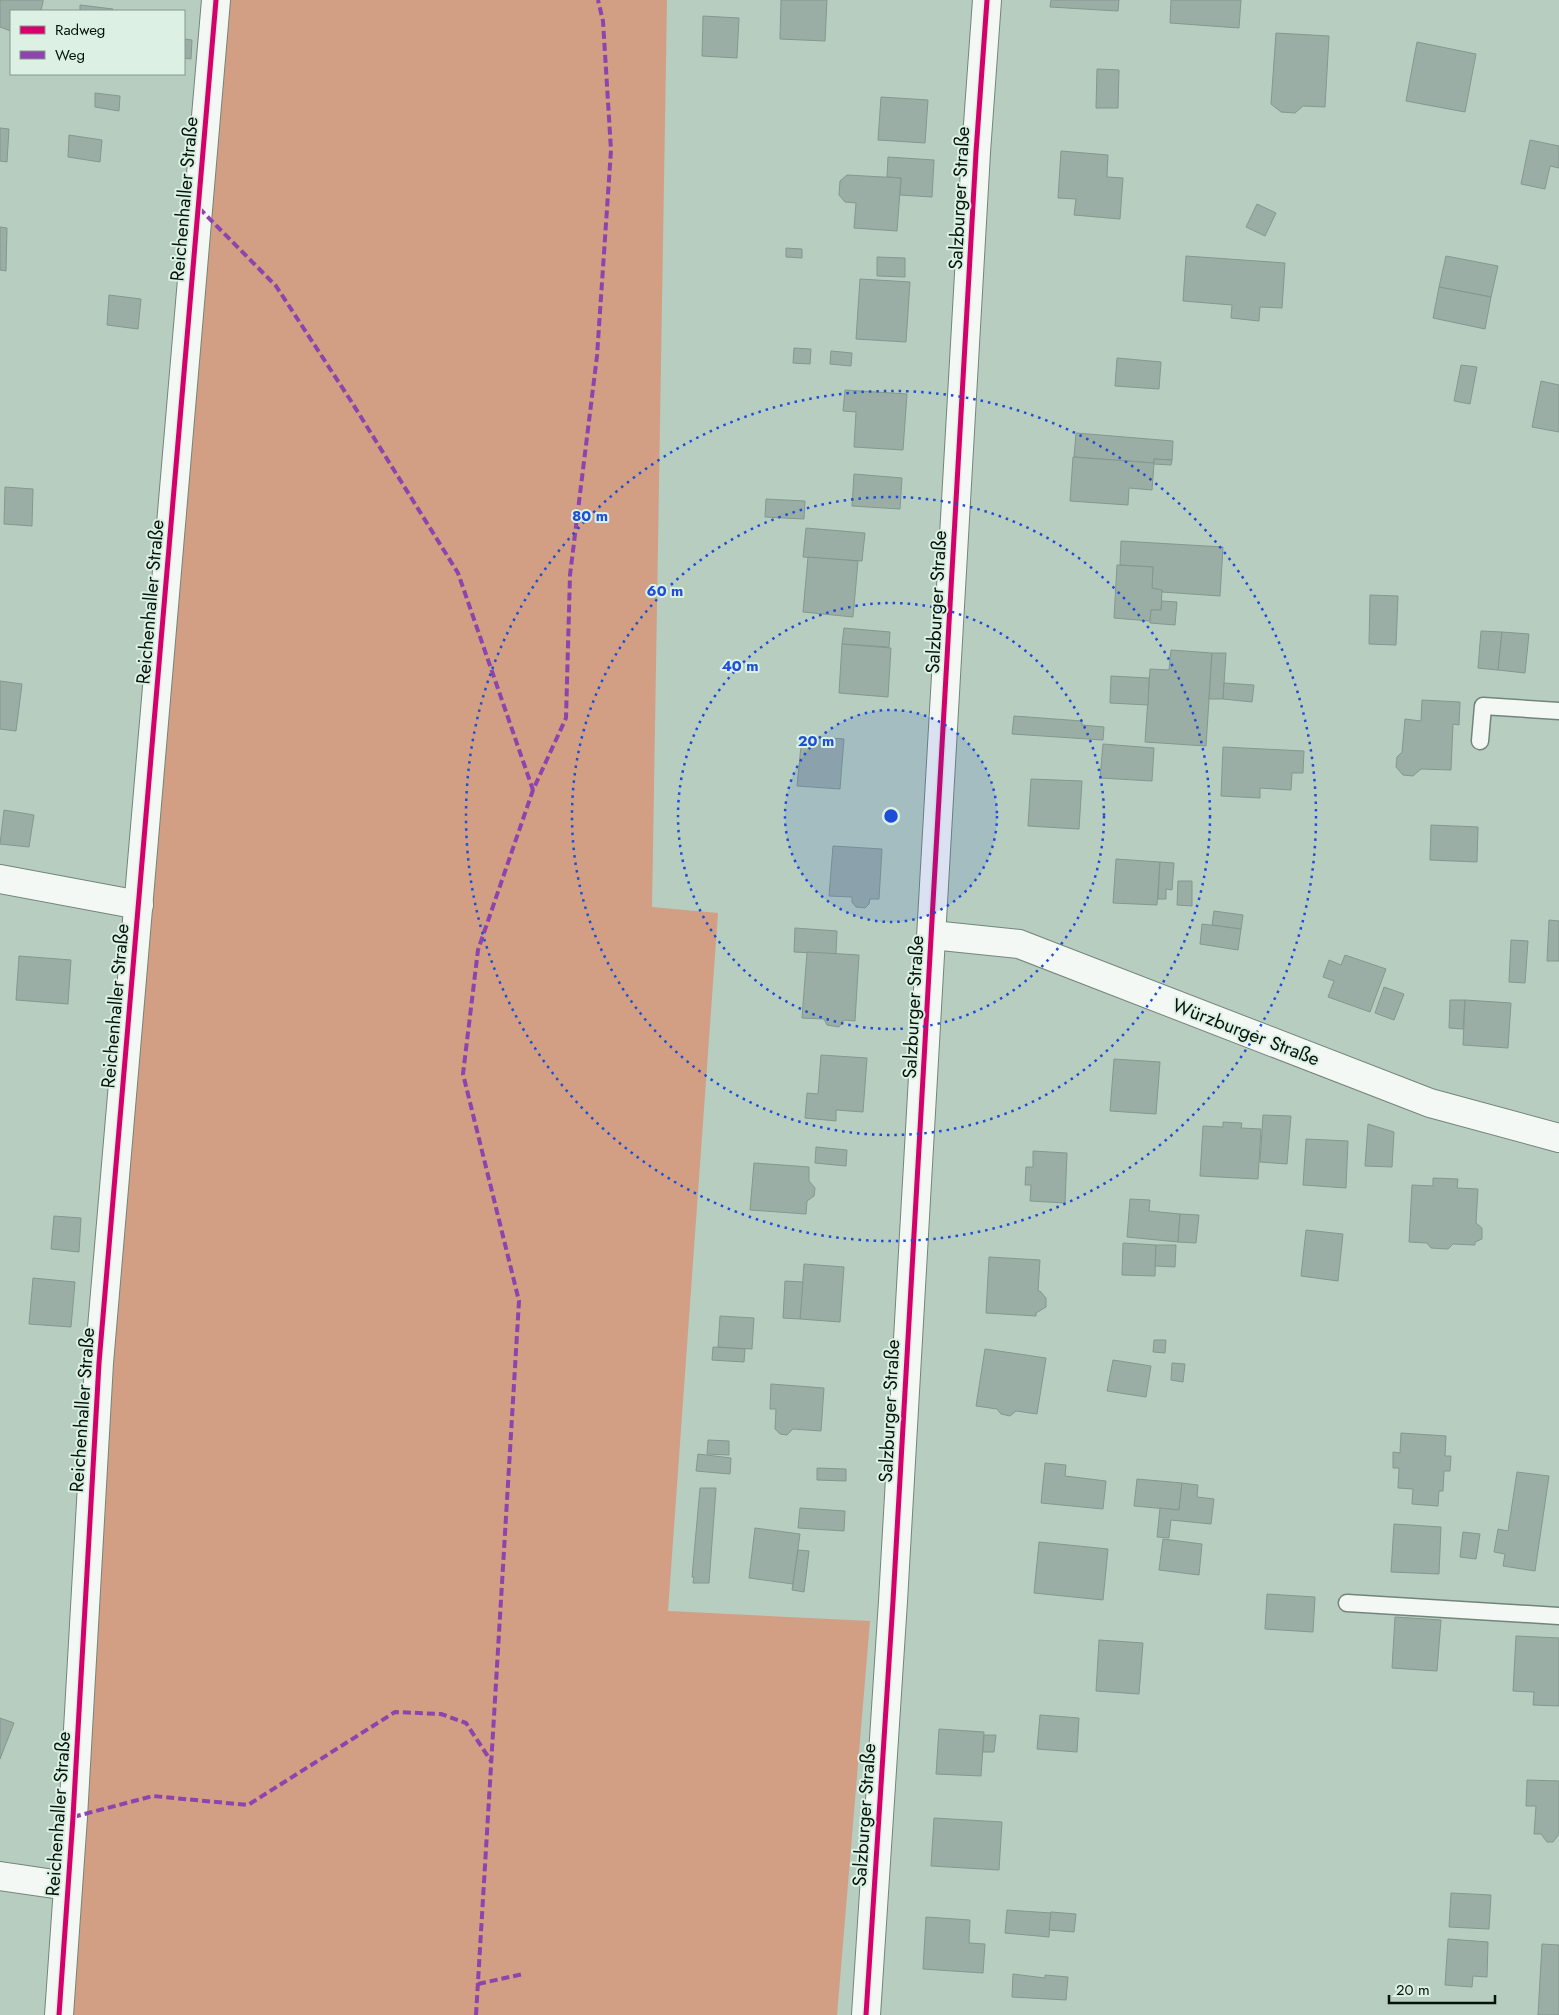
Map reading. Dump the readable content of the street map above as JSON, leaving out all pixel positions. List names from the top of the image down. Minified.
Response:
{"streets":{"street":["Salzburger Straße","Reichenhaller Straße","Würzburger Straße"]},"crossings":[["Salzburger Straße","Würzburger Straße"]],"legend":["Radweg","Weg"],"scale_bar":"20 m","rings":["80 m","60 m","40 m","20 m"]}
